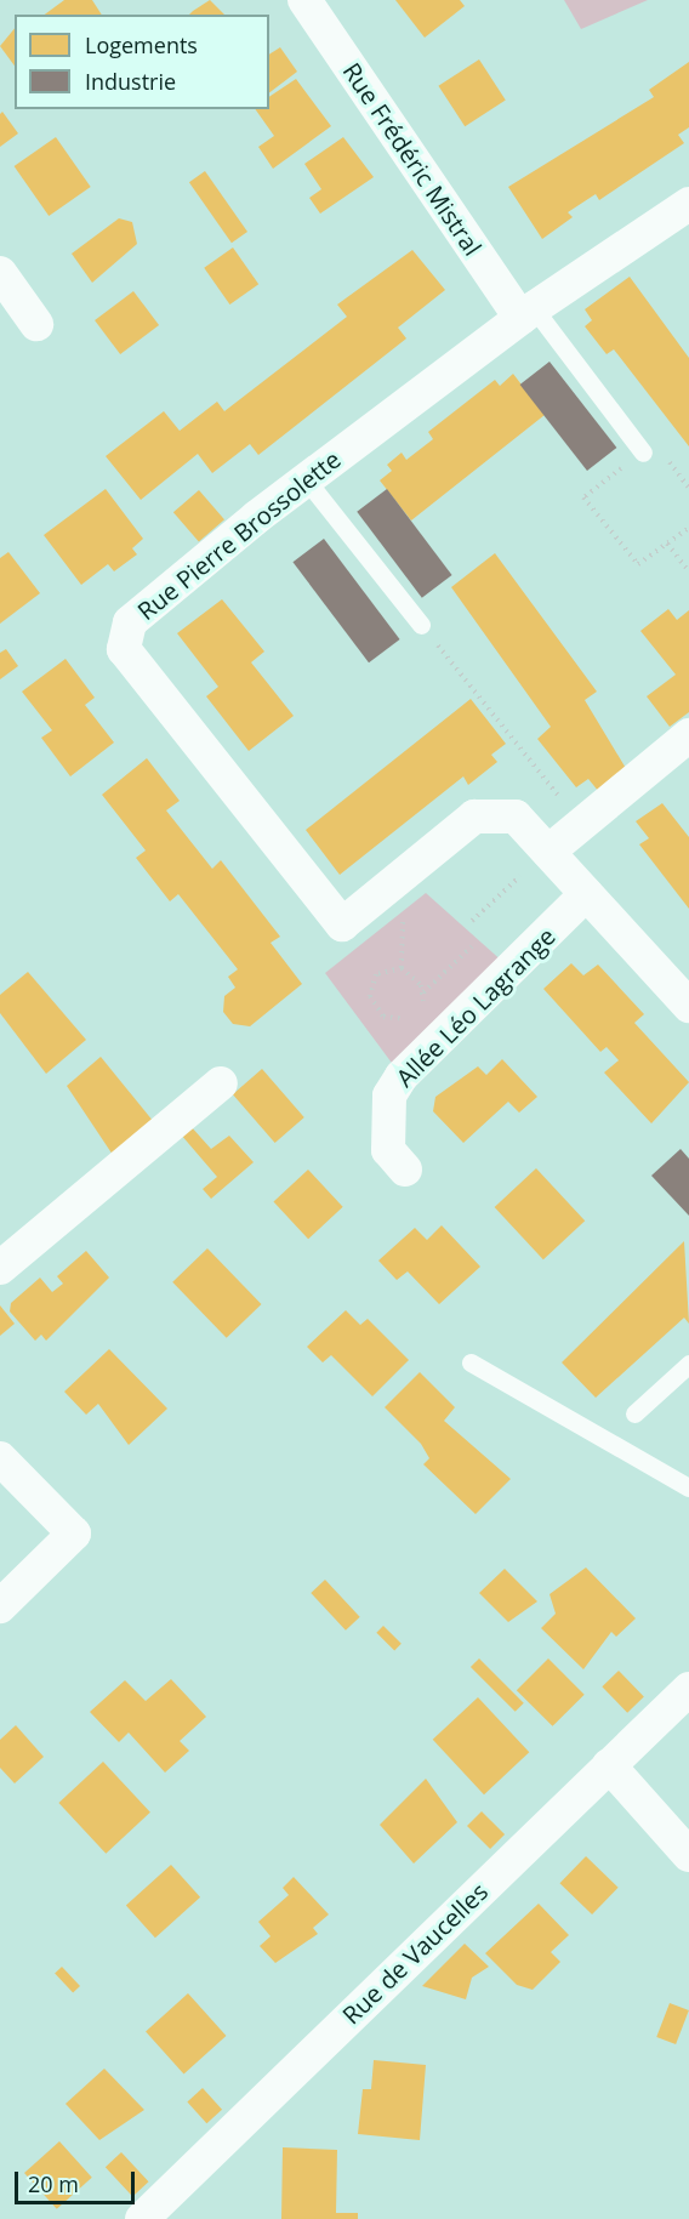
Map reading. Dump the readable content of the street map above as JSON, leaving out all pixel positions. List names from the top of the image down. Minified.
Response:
{"streets":{"street":["Rue Frédéric Mistral","Rue Pierre Brossolette","Allée Léo Lagrange","Rue de Vaucelles"]},"crossings":[["Rue Frédéric Mistral","Rue Pierre Brossolette"],["Rue Pierre Brossolette","Allée Léo Lagrange"]],"legend":["Logements","Industrie"],"scale_bar":"20 m"}
